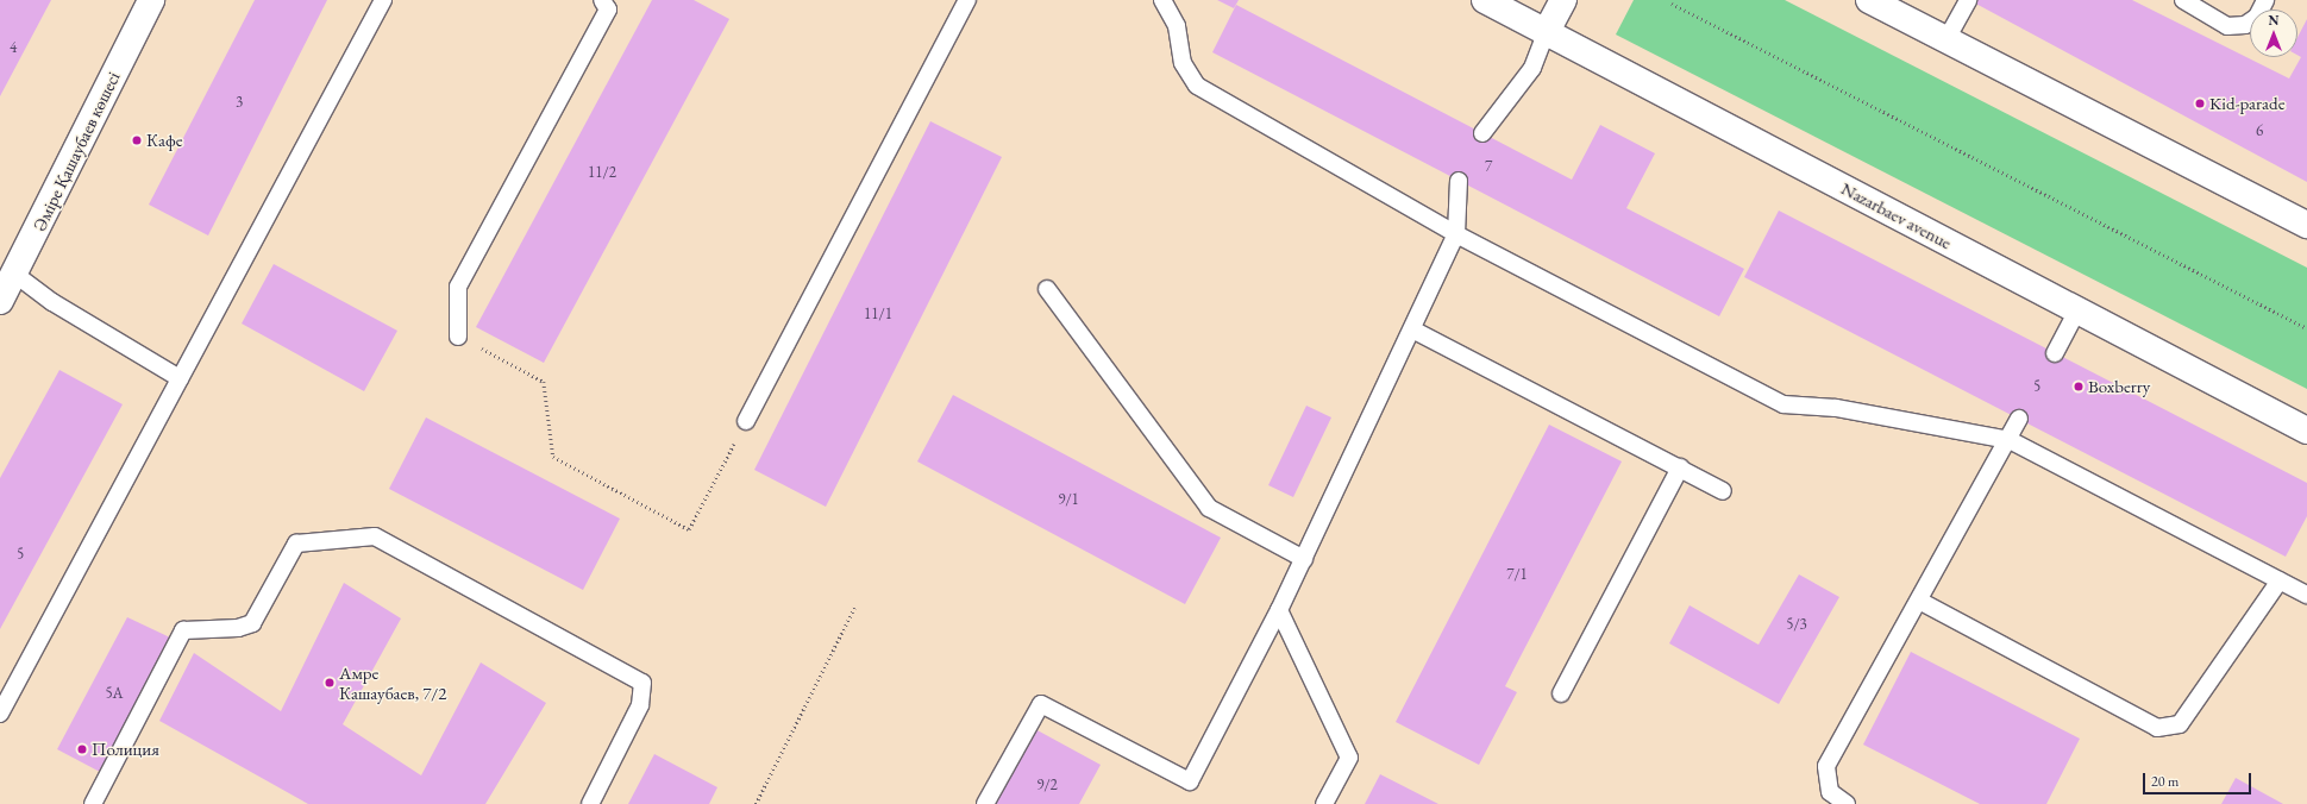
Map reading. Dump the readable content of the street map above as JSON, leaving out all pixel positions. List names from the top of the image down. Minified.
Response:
{"streets":{"main road":["Әміре Қашаубаев көшесі","Nazarbaev avenue"]},"places":["Kid-parade","Кафе","Boxberry","Амре Кашаубаев, 7/2","Полиция"],"house_numbers":["4","3","6","7","11/2","11/1","5","9/1","5","7/1","5/3","5А","9/2"],"scale_bar":"20 m","north":"top"}
